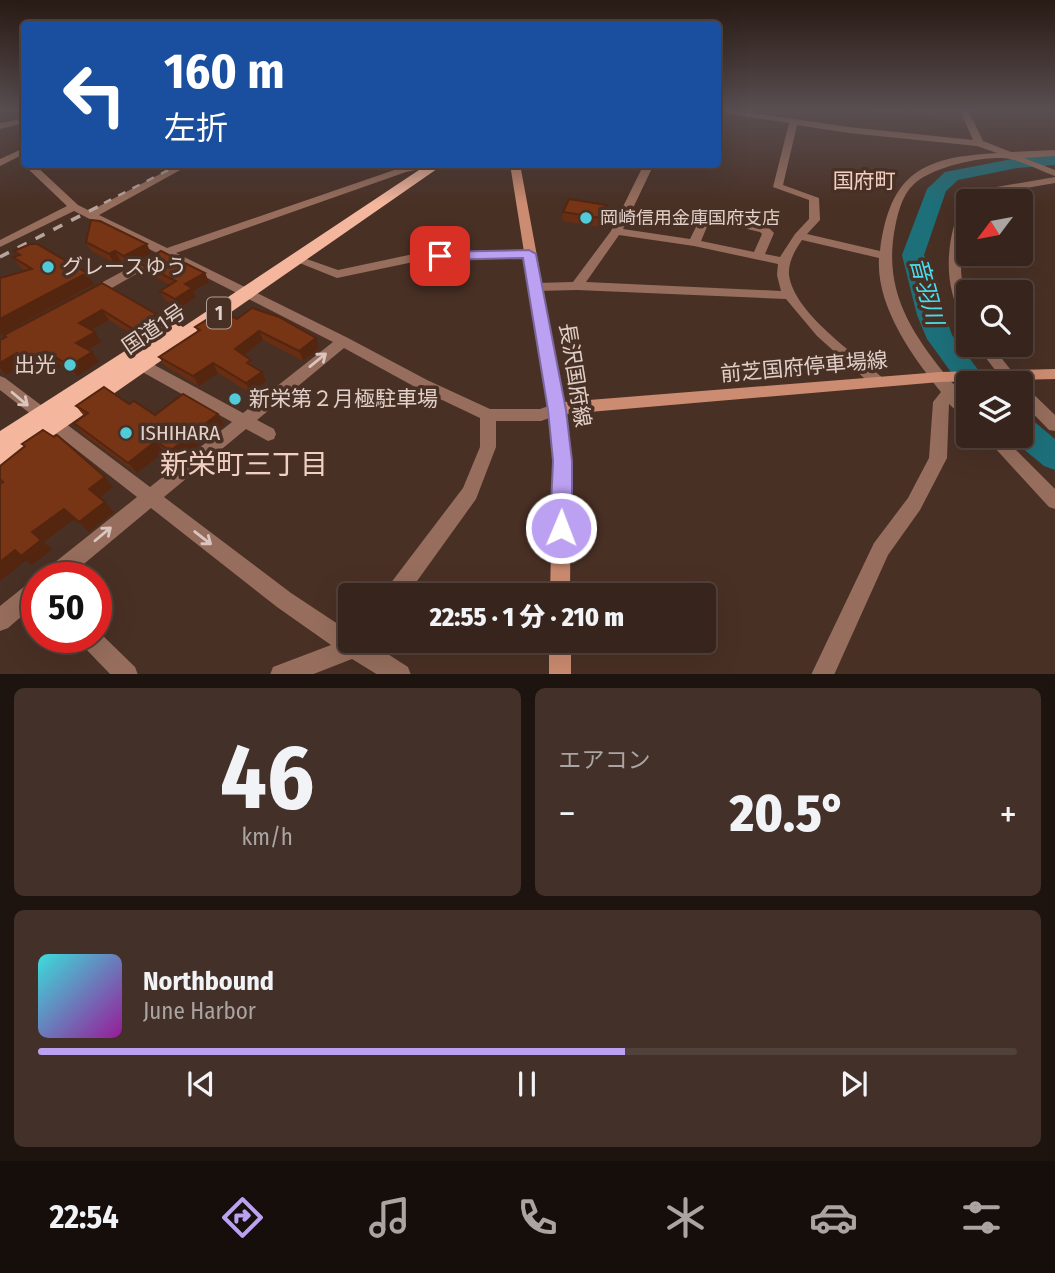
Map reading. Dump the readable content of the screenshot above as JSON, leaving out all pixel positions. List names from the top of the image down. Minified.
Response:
{"streets":{"highway":["1","国道1号"],"main road":["前芝国府停車場線","長沢国府線"]},"crossings":[["前芝国府停車場線","長沢国府線"]],"districts":["国府町","新栄町三丁目"],"water":["音羽川"],"places":["岡崎信用金庫国府支店","グレースゆう","出光","新栄第２月極駐車場","ISHIHARA"],"north":"bottom left","page":{"turn":["160 m","左折"],"limit":"50","trip":"22:55 · 1 分 · 210 m","tile":[["46","km/h"],"エアコン"],"heat":["−","20.5°","+"],"song":["Northbound","June Harbor"],"tabs":"22:54"}}
